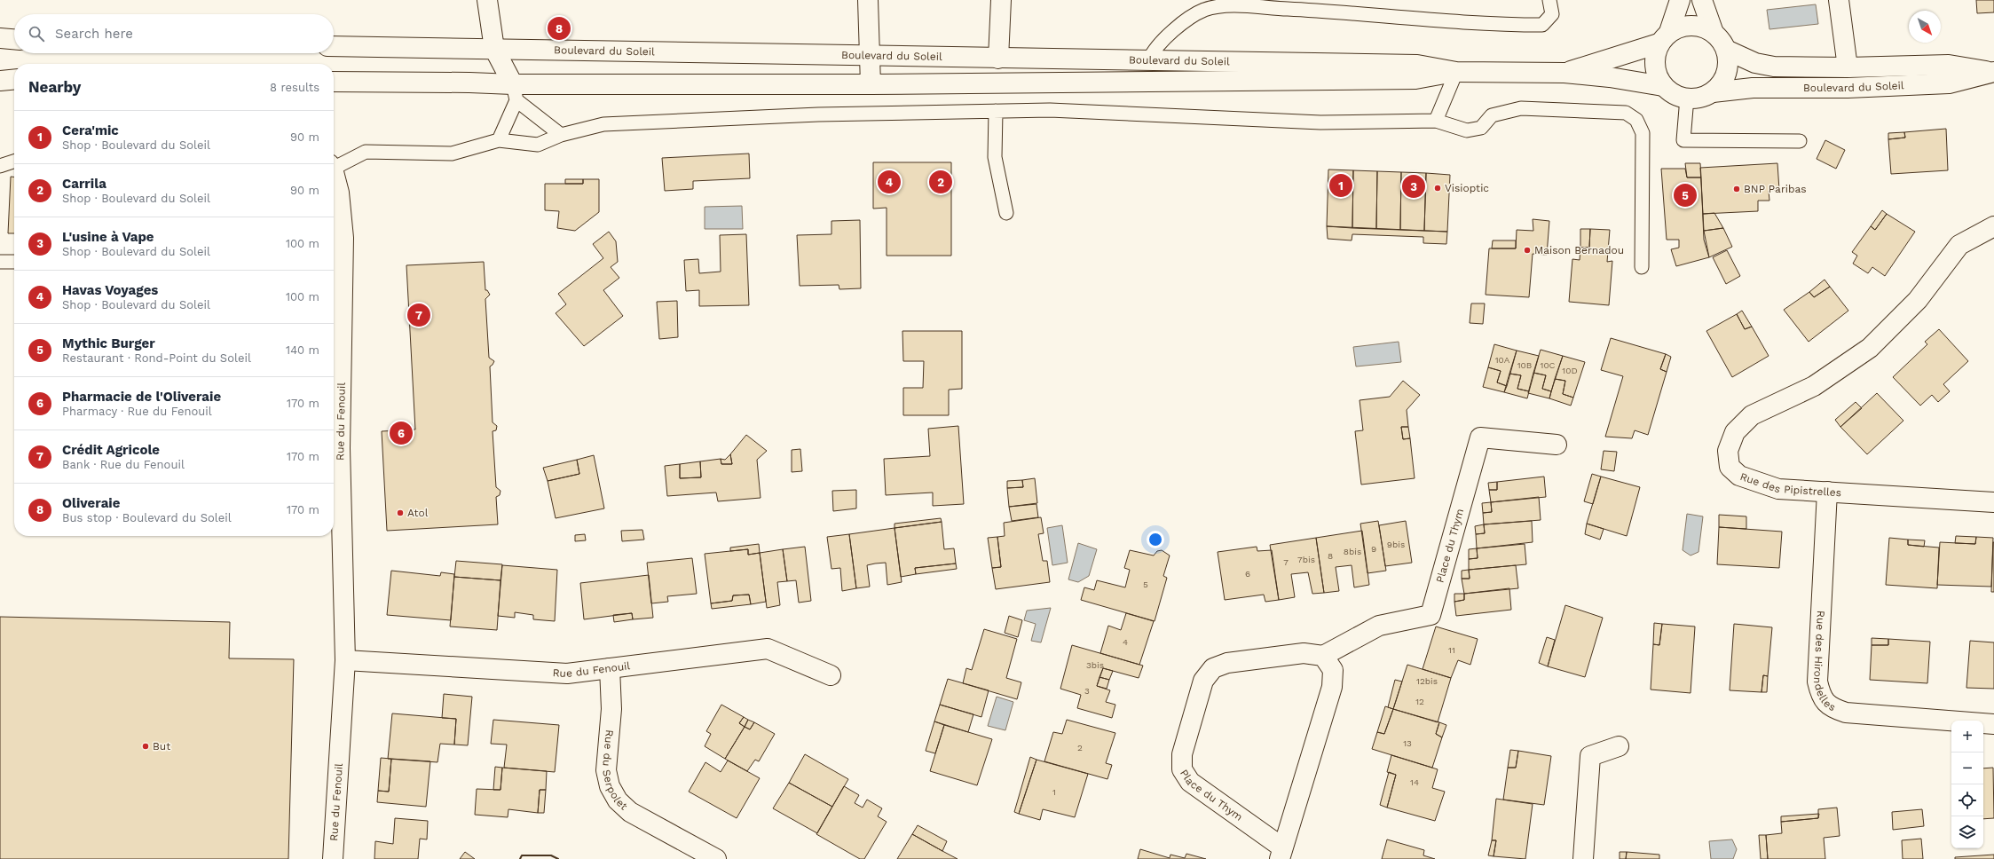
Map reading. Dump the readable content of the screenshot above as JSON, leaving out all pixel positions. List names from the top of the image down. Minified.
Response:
{"streets":{"street":["Boulevard du Soleil","Rue du Fenouil","Rue des Pipistrelles","Place du Thym","Rue des Hirondelles","Rue du Serpolet"]},"crossings":[["Rue du Fenouil","Rue du Serpolet"],["Rue des Pipistrelles","Rue des Hirondelles"]],"places":["Visioptic","BNP Paribas","Maison Bernadou","Atol","But"],"house_numbers":["10A","10B","10C","10D","9bis","9","8bis","8","7bis","7","6","5","4","11","3bis","12bis","3","12","13","2","14","1"],"north":"bottom right","page":{"search":"Search here","pins":["8","2","4","1","3","5","7","6"],"heading":["Nearby","8 results"],"list":[{"mark":"1","name":"Cera'mic","note":"Shop · Boulevard du Soleil","value":"90 m"},{"mark":"2","name":"Carrila","note":"Shop · Boulevard du Soleil","value":"90 m"},{"mark":"3","name":"L'usine à Vape","note":"Shop · Boulevard du Soleil","value":"100 m"},{"mark":"4","name":"Havas Voyages","note":"Shop · Boulevard du Soleil","value":"100 m"},{"mark":"5","name":"Mythic Burger","note":"Restaurant · Rond-Point du Soleil","value":"140 m"},{"mark":"6","name":"Pharmacie de l'Oliveraie","note":"Pharmacy · Rue du Fenouil","value":"170 m"},{"mark":"7","name":"Crédit Agricole","note":"Bank · Rue du Fenouil","value":"170 m"},{"mark":"8","name":"Oliveraie","note":"Bus stop · Boulevard du Soleil","value":"170 m"}],"map_buttons":["+","−"]}}
